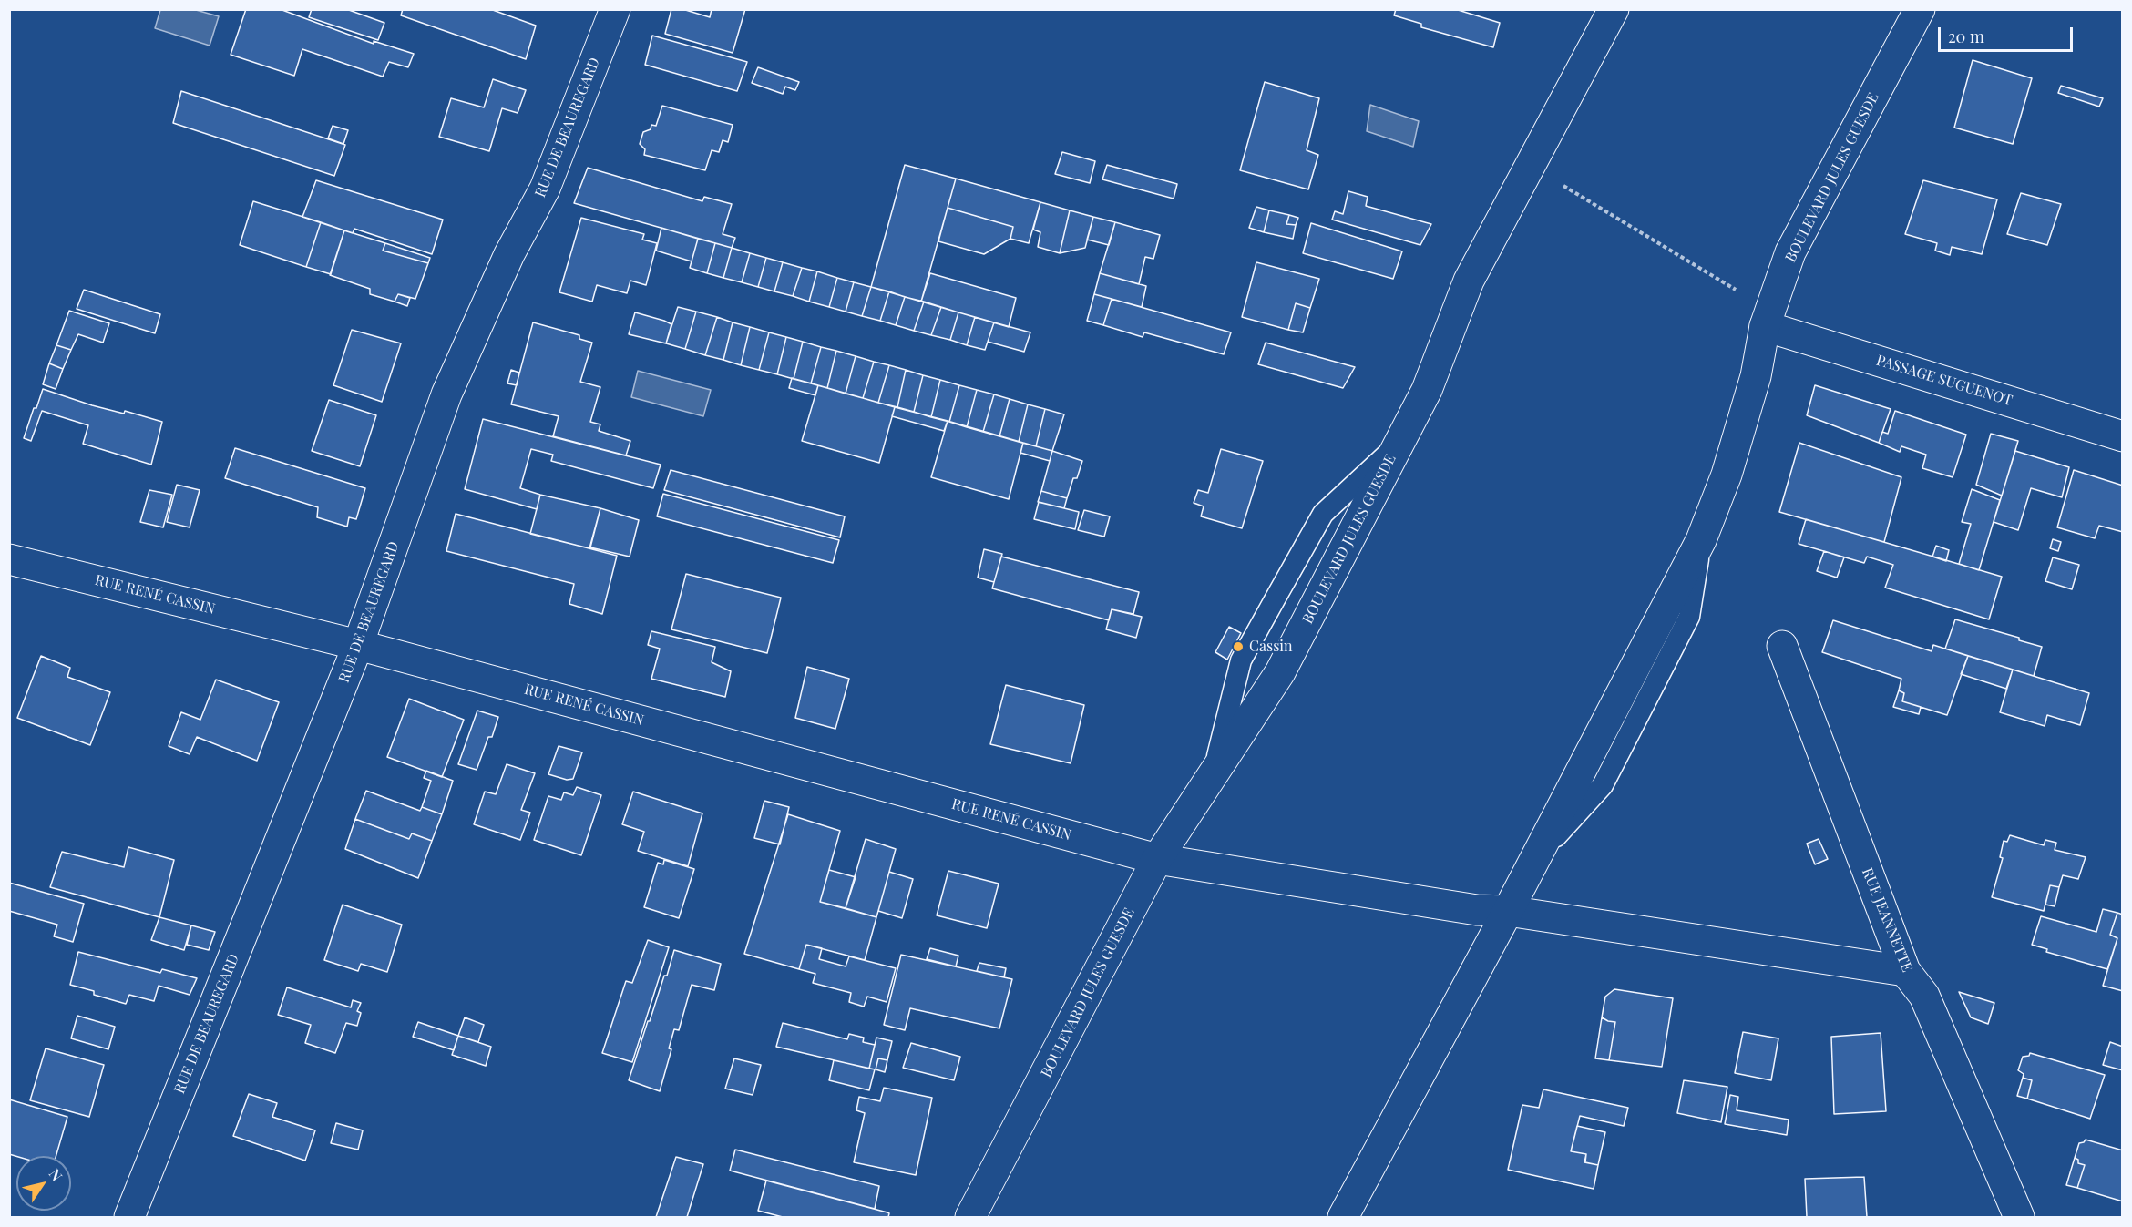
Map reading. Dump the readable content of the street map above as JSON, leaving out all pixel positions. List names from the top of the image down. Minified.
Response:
{"streets":{"street":["RUE DE BEAUREGARD","BOULEVARD JULES GUESDE","PASSAGE SUGUENOT","RUE RENÉ CASSIN","RUE JEANNETTE"]},"crossings":[["RUE DE BEAUREGARD","RUE RENÉ CASSIN"],["BOULEVARD JULES GUESDE","PASSAGE SUGUENOT"],["BOULEVARD JULES GUESDE","RUE RENÉ CASSIN"],["RUE RENÉ CASSIN","RUE JEANNETTE"]],"places":["Cassin"],"scale_bar":"20 m","north":"top right"}
